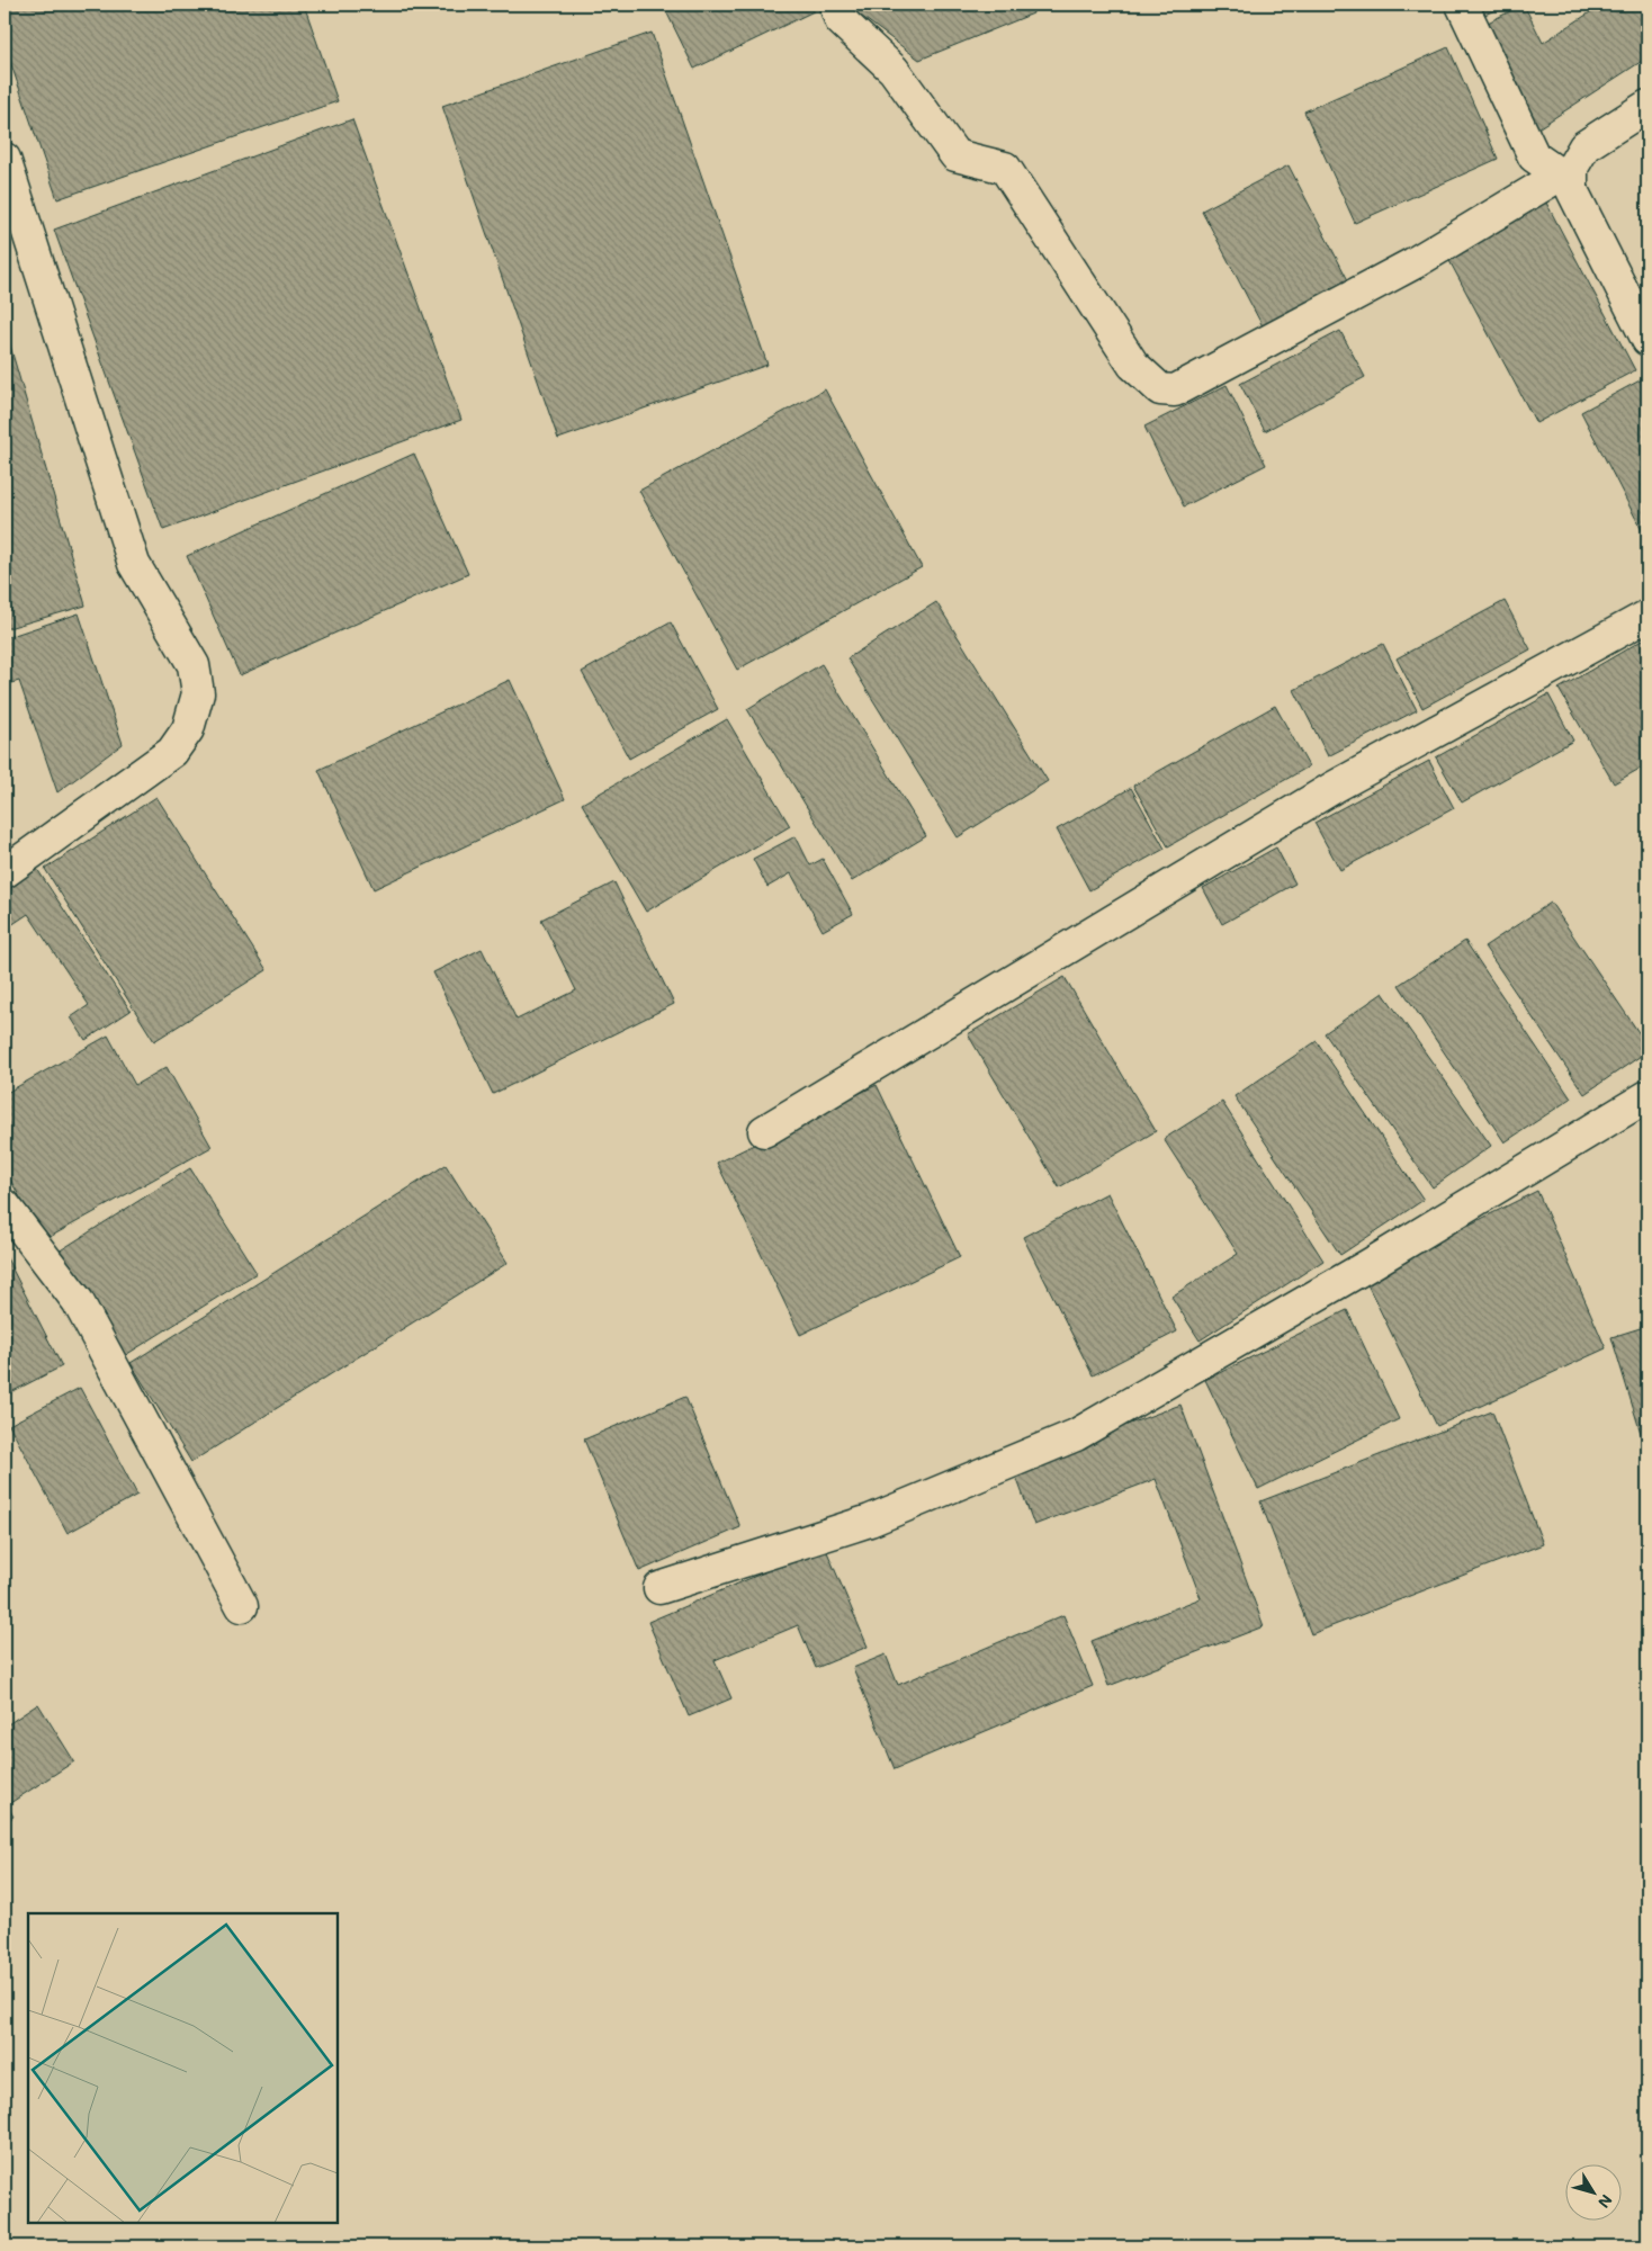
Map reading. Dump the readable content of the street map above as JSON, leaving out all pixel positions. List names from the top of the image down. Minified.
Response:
{"north":"bottom right"}
